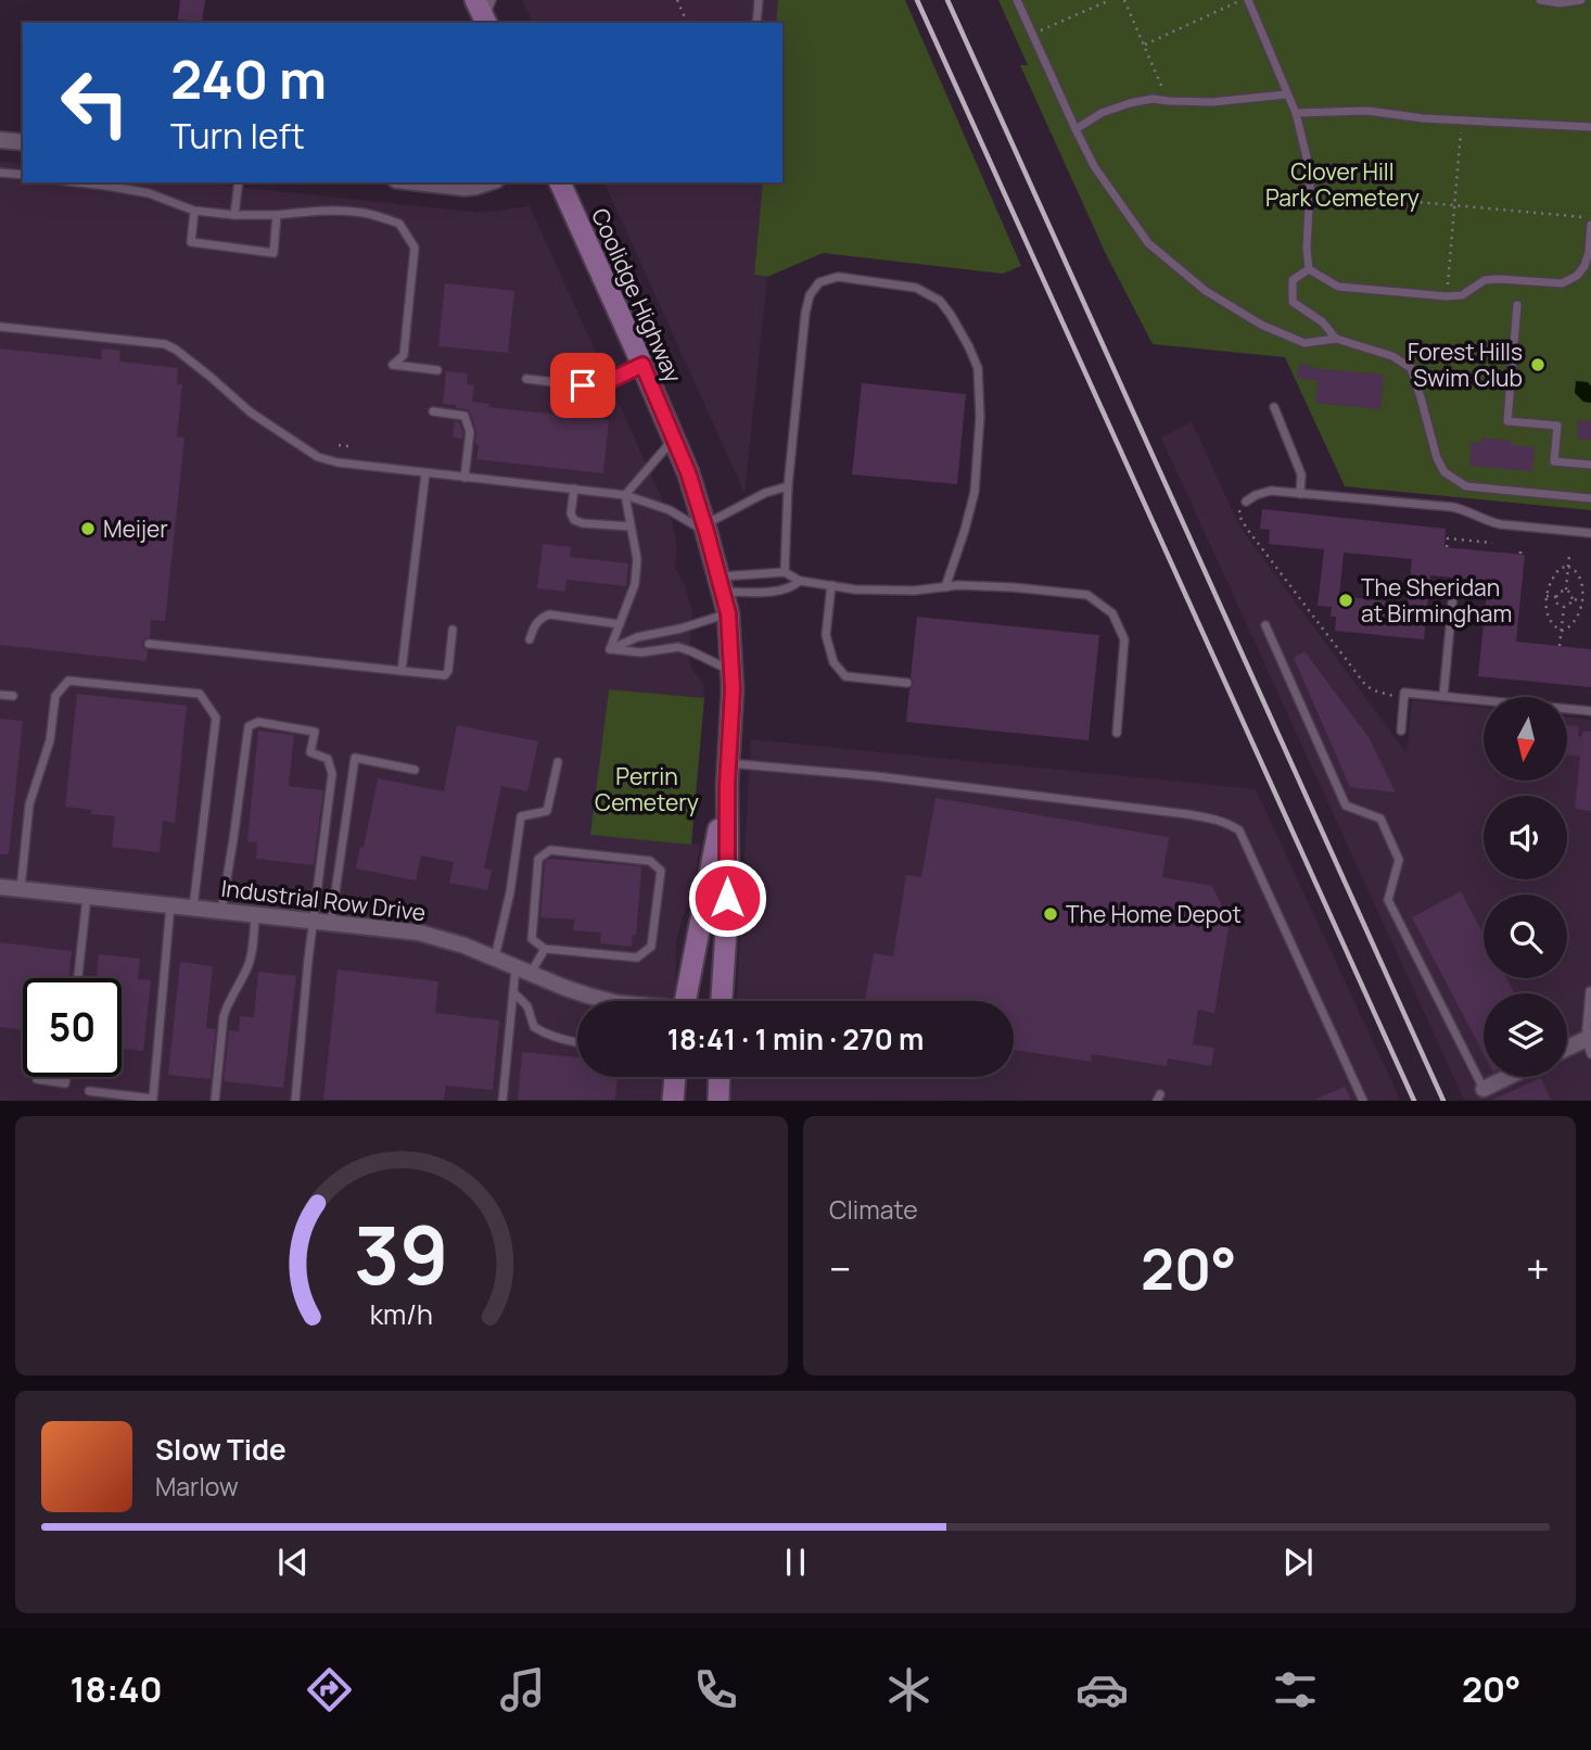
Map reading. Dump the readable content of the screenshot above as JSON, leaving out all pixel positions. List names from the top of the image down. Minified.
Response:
{"streets":{"main road":["Coolidge Highway"],"street":["Industrial Row Drive"]},"parks":["Clover Hill Park Cemetery","Perrin Cemetery"],"places":["Forest Hills Swim Club","Meijer","The Sheridan at Birmingham","The Home Depot"],"north":"bottom","page":{"turn":["240 m","Turn left"],"limit":"50","trip":"18:41 · 1 min · 270 m","tile":"Climate","heat":["−","20°","+"],"song":["Slow Tide","Marlow"],"tabs":["18:40","20°"],"gauge":["39","km/h"]}}
